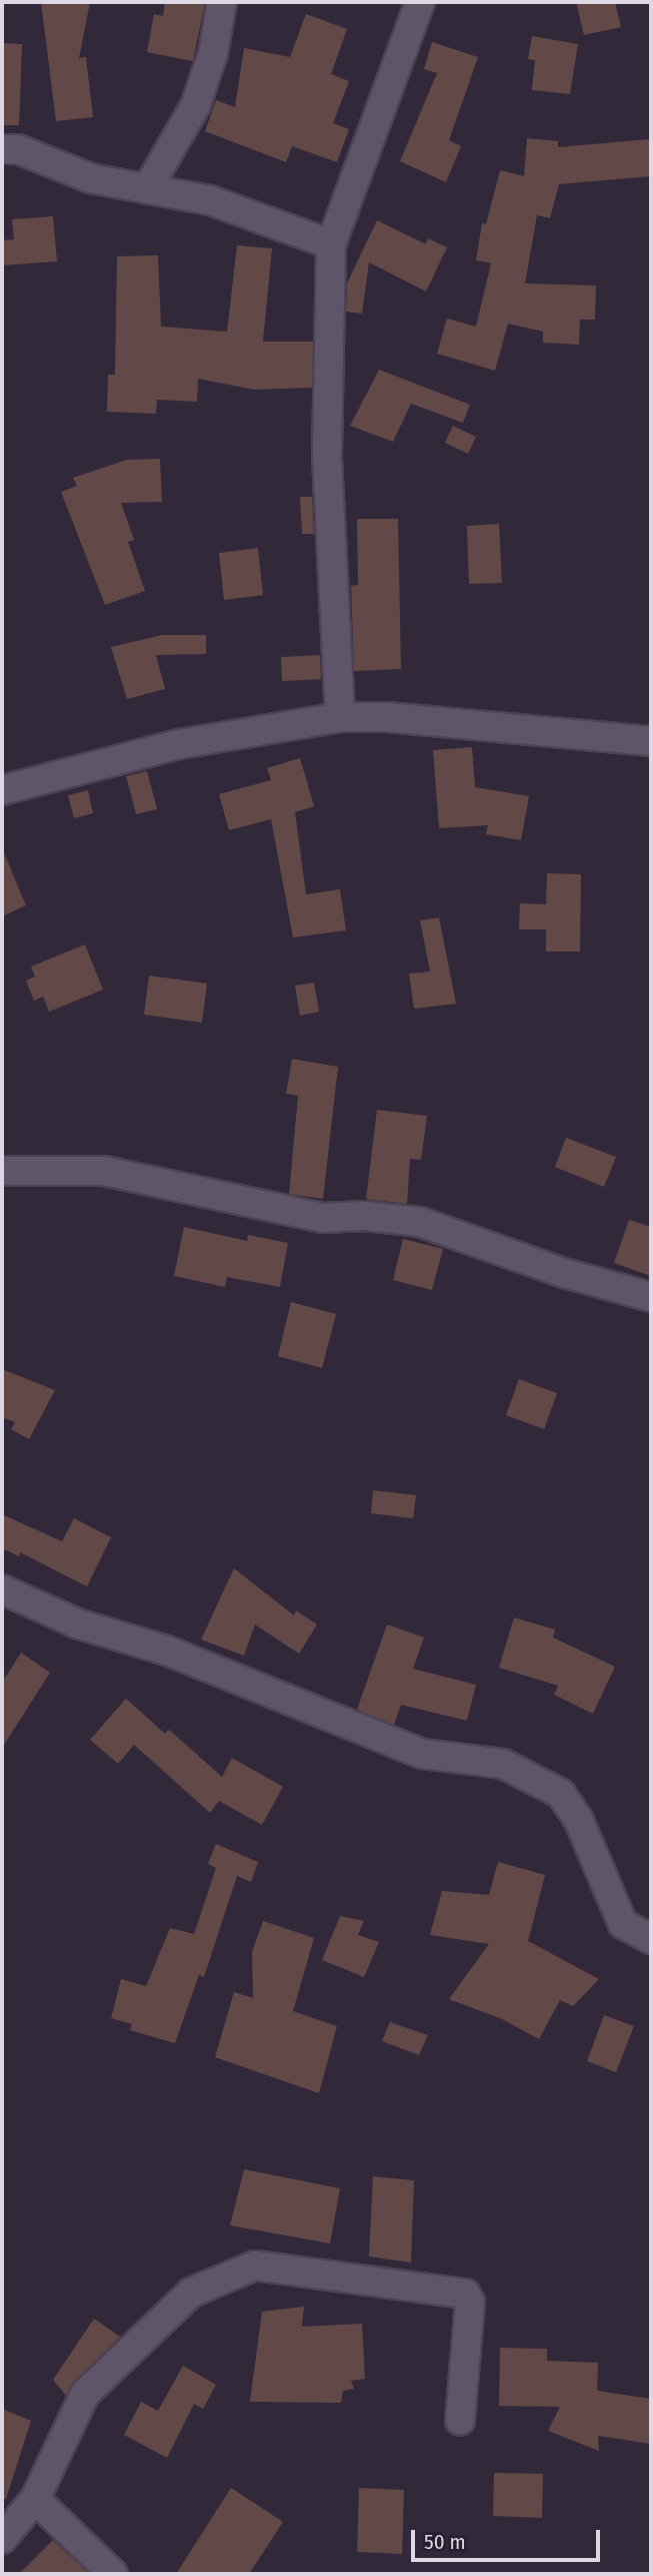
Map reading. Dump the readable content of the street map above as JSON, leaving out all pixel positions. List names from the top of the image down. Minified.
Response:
{"scale_bar":"50 m"}
